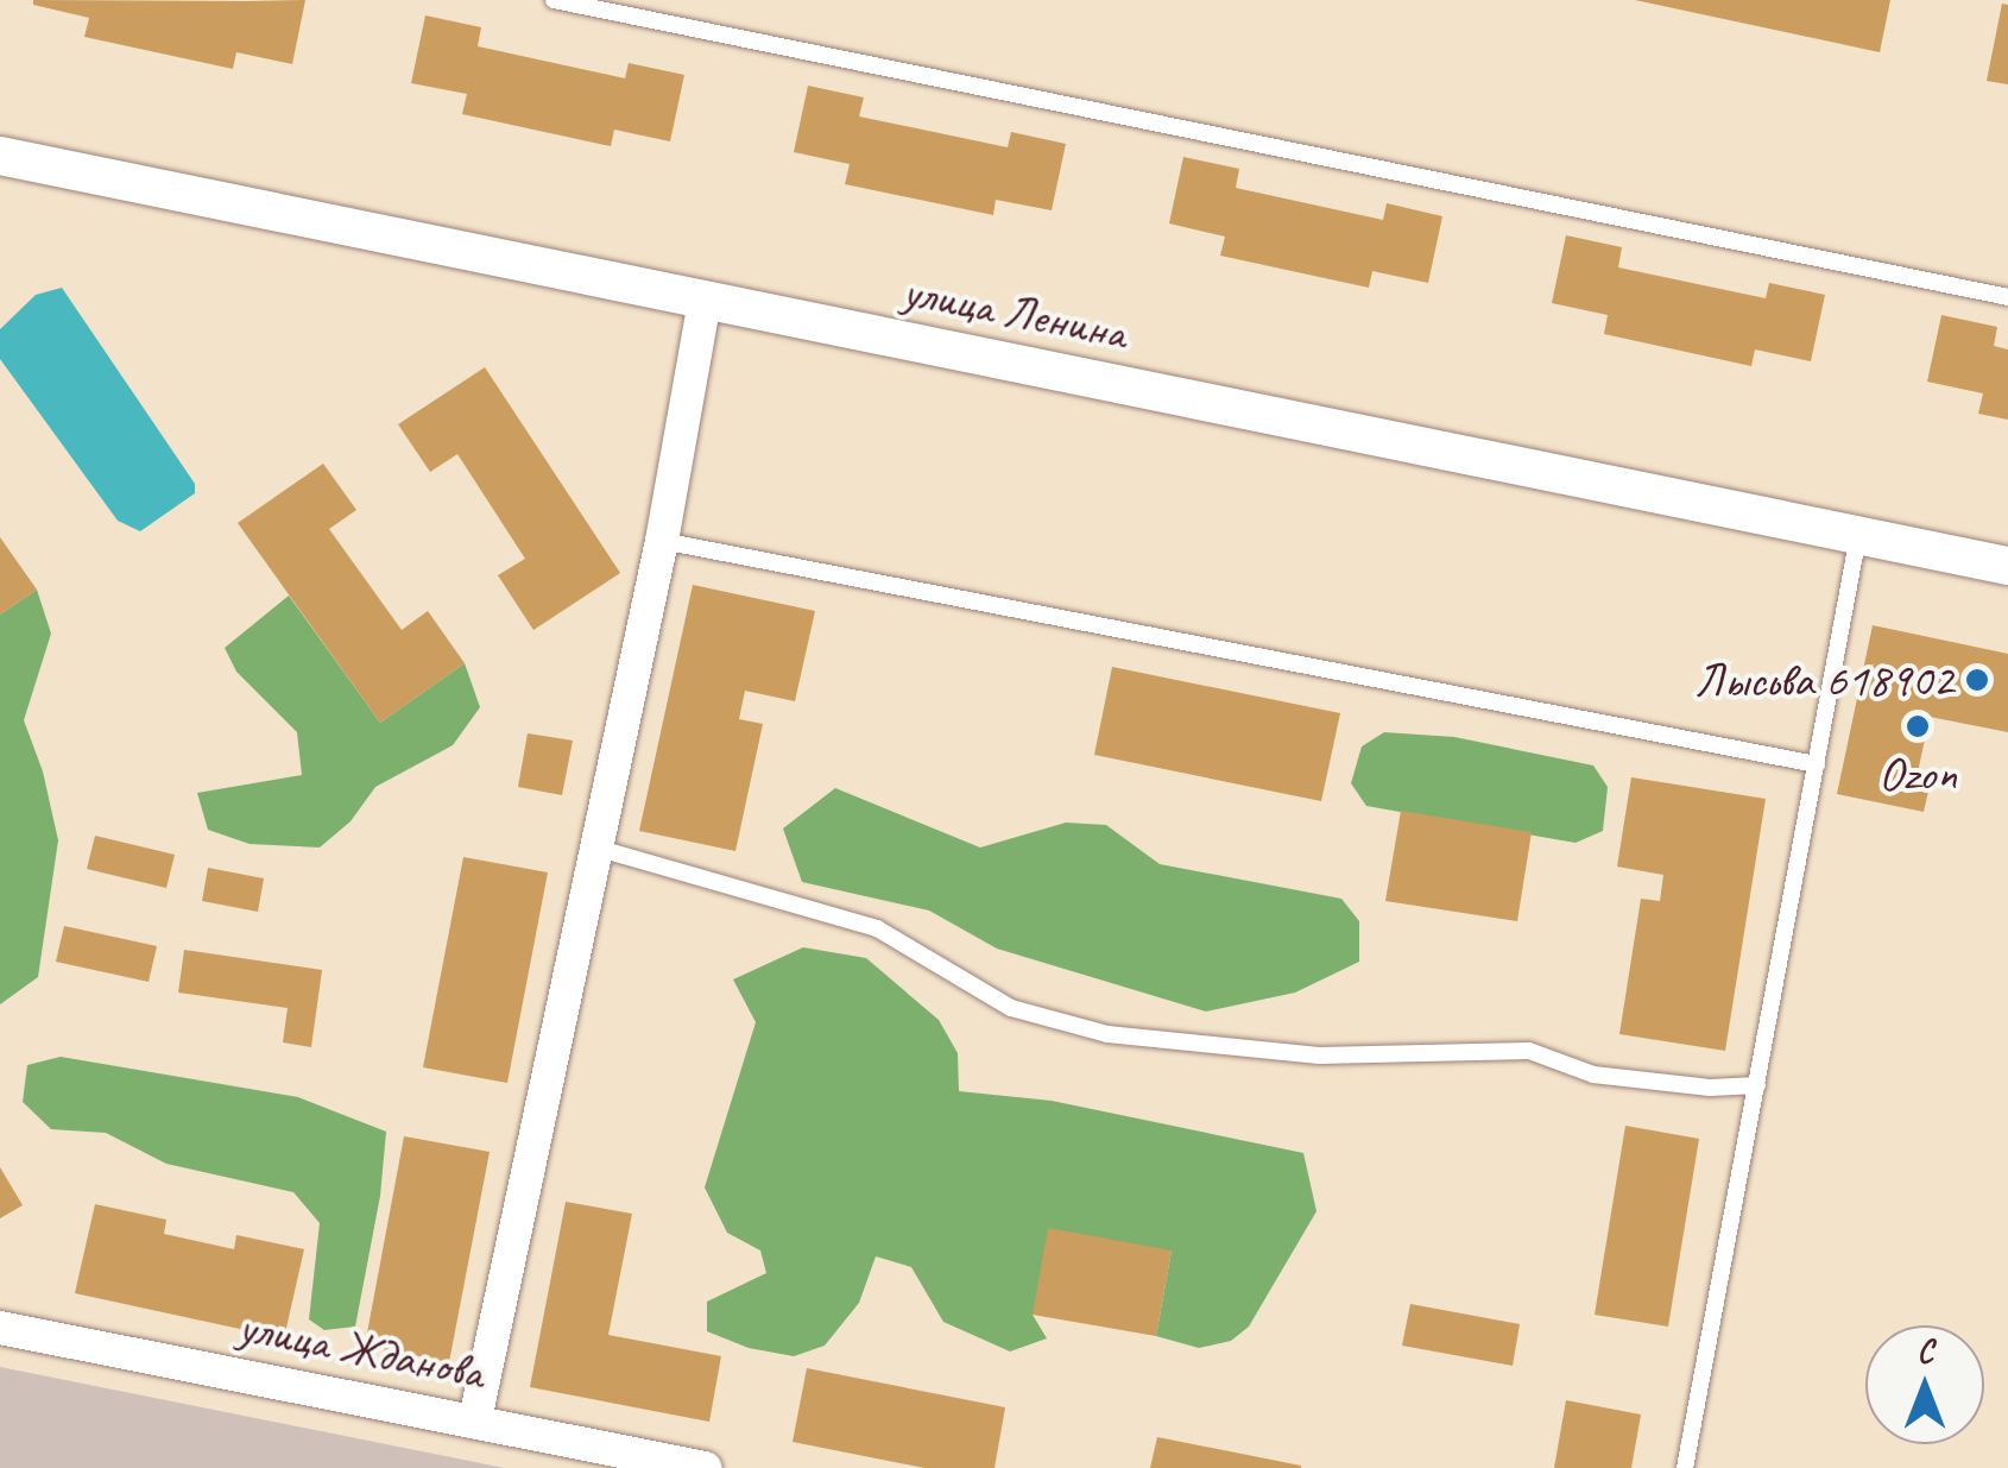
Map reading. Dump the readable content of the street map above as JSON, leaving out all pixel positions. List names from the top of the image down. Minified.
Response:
{"streets":{"street":["улица Ленина","улица Жданова"]},"places":["Лысьва 618902","Ozon"],"north":"top"}
